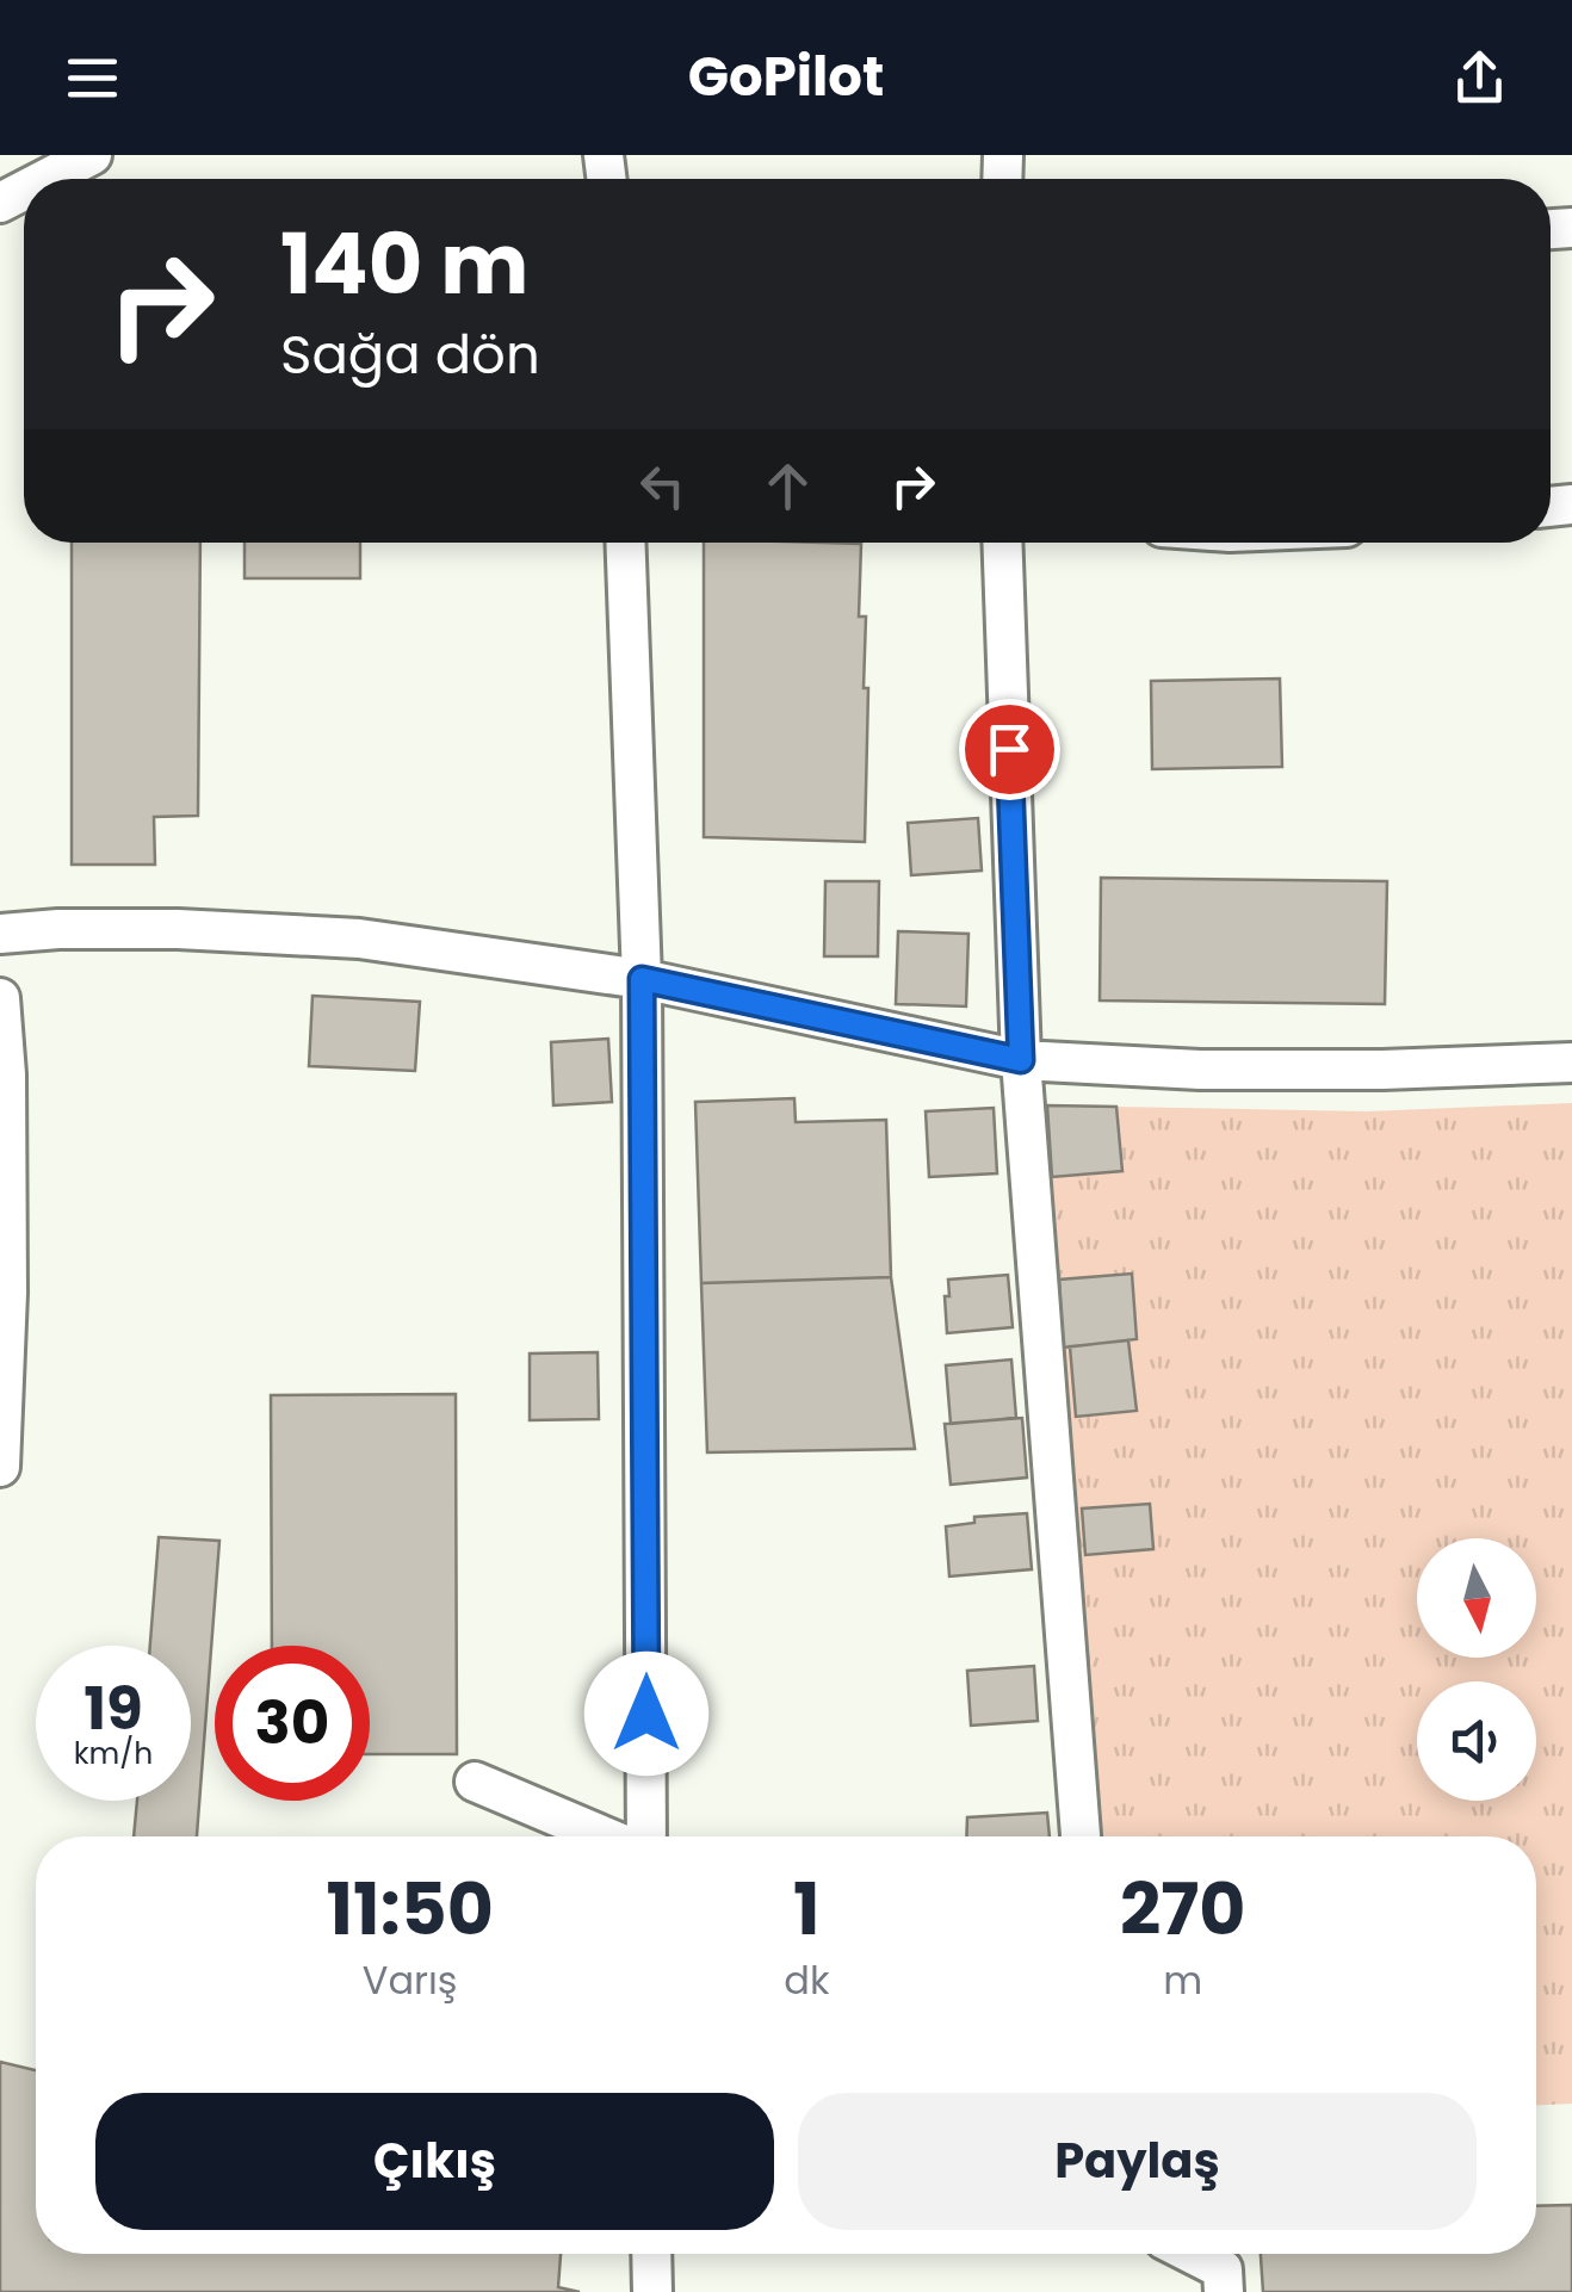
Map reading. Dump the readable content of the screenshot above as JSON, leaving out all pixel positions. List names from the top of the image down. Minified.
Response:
{"north":"bottom","page":{"header":"GoPilot","turn":["140 m","Sağa dön"],"speed":"19 km/h","limit":"30","eta":["11:50","Varış","1","dk","270","m"],"buttons":["Çıkış","Paylaş"]}}
